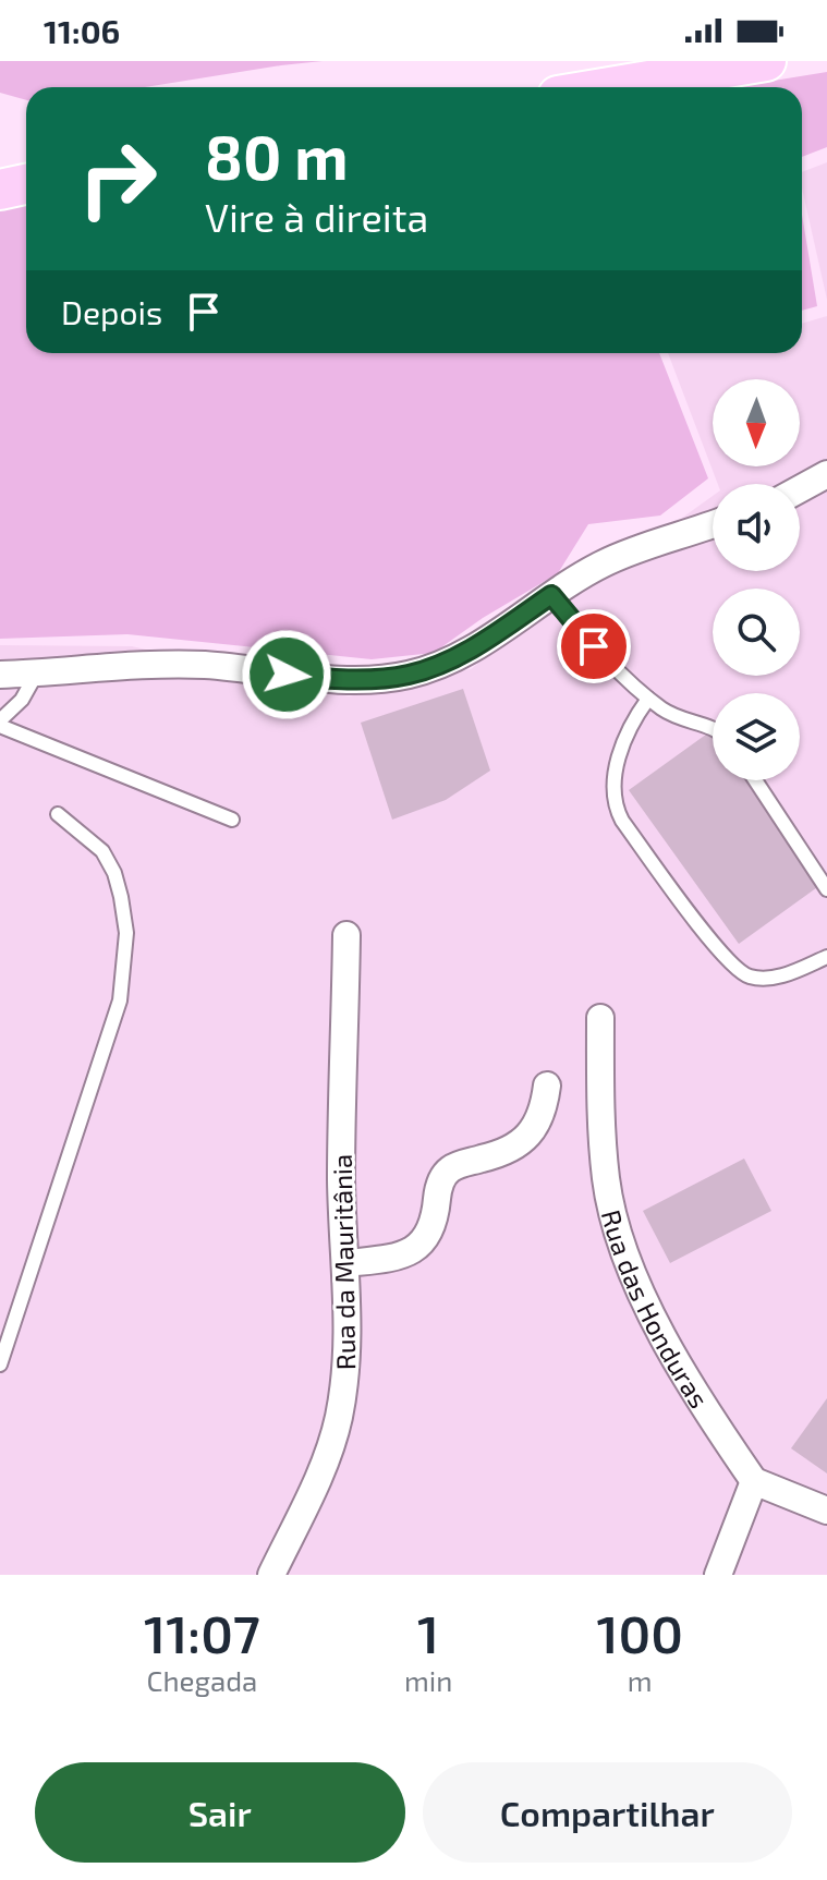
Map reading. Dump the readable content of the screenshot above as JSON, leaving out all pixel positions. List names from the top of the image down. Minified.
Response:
{"streets":{"street":["Rua da Mauritânia","Rua das Honduras"]},"north":"bottom","page":{"status":"11:06","turn":["80 m","Vire à direita"],"then":"Depois","eta":["11:07","Chegada","1","min","100","m"],"buttons":["Sair","Compartilhar"]}}
